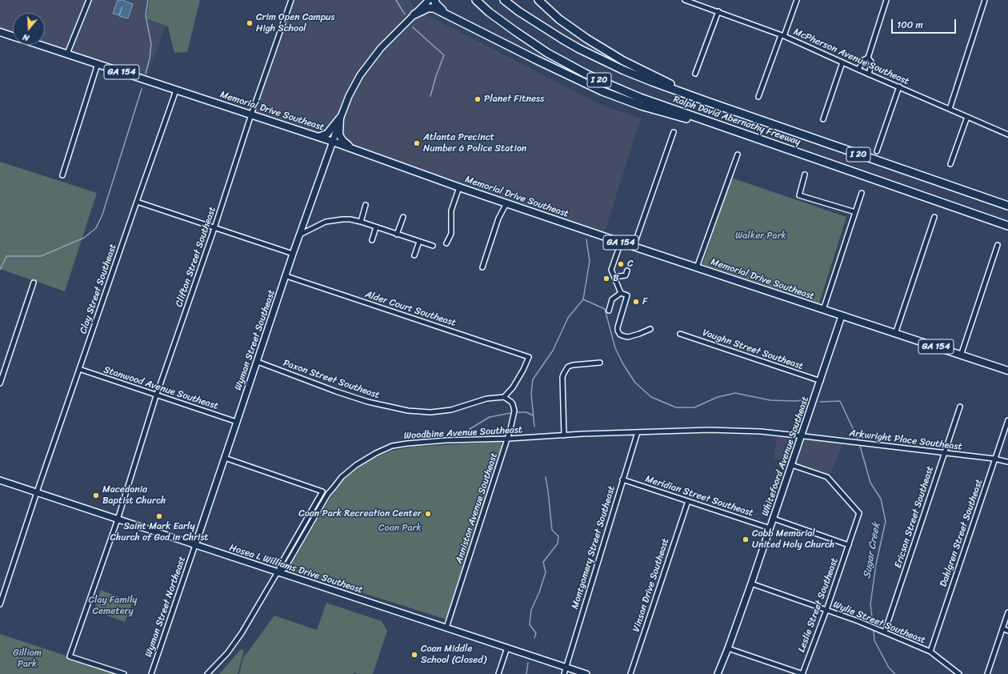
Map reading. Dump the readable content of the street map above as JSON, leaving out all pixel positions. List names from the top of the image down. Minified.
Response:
{"streets":{"highway":["I 20","Ralph David Abernathy Freeway"],"main road":["GA 154","Memorial Drive Southeast"],"street":["McPherson Avenue Southeast","Clifton Street Southeast","Clay Street Southeast","Alder Court Southeast","Wyman Street Southeast","Vaughn Street Southeast","Paxon Street Southeast","Stanwood Avenue Southeast","Woodbine Avenue Southeast","Arkwright Place Southeast","Whitefoord Avenue Southeast","Meridian Street Southeast","Anniston Avenue Southeast","Ericson Street Southeast","Dahlgren Street Southeast","Montgomery Street Southeast","Hosea L Williams Drive Southeast","Vinson Drive Southeast","Leslie Street Southeast","Wyman Street Northeast","Wylie Street Southeast"]},"crossings":[["Memorial Drive Southeast","Clifton Street Southeast"],["Memorial Drive Southeast","Clay Street Southeast"],["Memorial Drive Southeast","Wyman Street Southeast"],["Memorial Drive Southeast","Whitefoord Avenue Southeast"],["Clifton Street Southeast","Stanwood Avenue Southeast"],["Clifton Street Southeast","Hosea L Williams Drive Southeast"],["Clay Street Southeast","Stanwood Avenue Southeast"],["Clay Street Southeast","Hosea L Williams Drive Southeast"],["Alder Court Southeast","Wyman Street Southeast"],["Alder Court Southeast","Paxon Street Southeast"],["Alder Court Southeast","Anniston Avenue Southeast"],["Wyman Street Southeast","Paxon Street Southeast"],["Wyman Street Southeast","Stanwood Avenue Southeast"],["Wyman Street Southeast","Hosea L Williams Drive Southeast"],["Wyman Street Southeast","Wyman Street Northeast"],["Vaughn Street Southeast","Whitefoord Avenue Southeast"],["Paxon Street Southeast","Anniston Avenue Southeast"],["Woodbine Avenue Southeast","Arkwright Place Southeast"],["Woodbine Avenue Southeast","Whitefoord Avenue Southeast"],["Woodbine Avenue Southeast","Anniston Avenue Southeast"],["Woodbine Avenue Southeast","Montgomery Street Southeast"],["Woodbine Avenue Southeast","Hosea L Williams Drive Southeast"],["Arkwright Place Southeast","Whitefoord Avenue Southeast"],["Arkwright Place Southeast","Ericson Street Southeast"],["Arkwright Place Southeast","Dahlgren Street Southeast"],["Whitefoord Avenue Southeast","Meridian Street Southeast"],["Whitefoord Avenue Southeast","Leslie Street Southeast"],["Whitefoord Avenue Southeast","Wylie Street Southeast"],["Meridian Street Southeast","Montgomery Street Southeast"],["Meridian Street Southeast","Vinson Drive Southeast"],["Anniston Avenue Southeast","Hosea L Williams Drive Southeast"],["Ericson Street Southeast","Wylie Street Southeast"],["Dahlgren Street Southeast","Wylie Street Southeast"],["Montgomery Street Southeast","Hosea L Williams Drive Southeast"],["Hosea L Williams Drive Southeast","Wyman Street Northeast"],["Leslie Street Southeast","Wylie Street Southeast"]],"water":["Sugar Creek"],"parks":["Walker Park","Coan Park","Clay Family Cemetery","Gilliam Park"],"places":["Crim Open Campus High School","Planet Fitness","Atlanta Precinct Number 6 Police Station","C","B","F","Macedonia Baptist Church","Coan Park Recreation Center","Saint Mark Early Church of God in Christ","Cobb Memorial United Holy Church","Coan Middle School (Closed)"],"scale_bar":"100 m","north":"bottom"}
